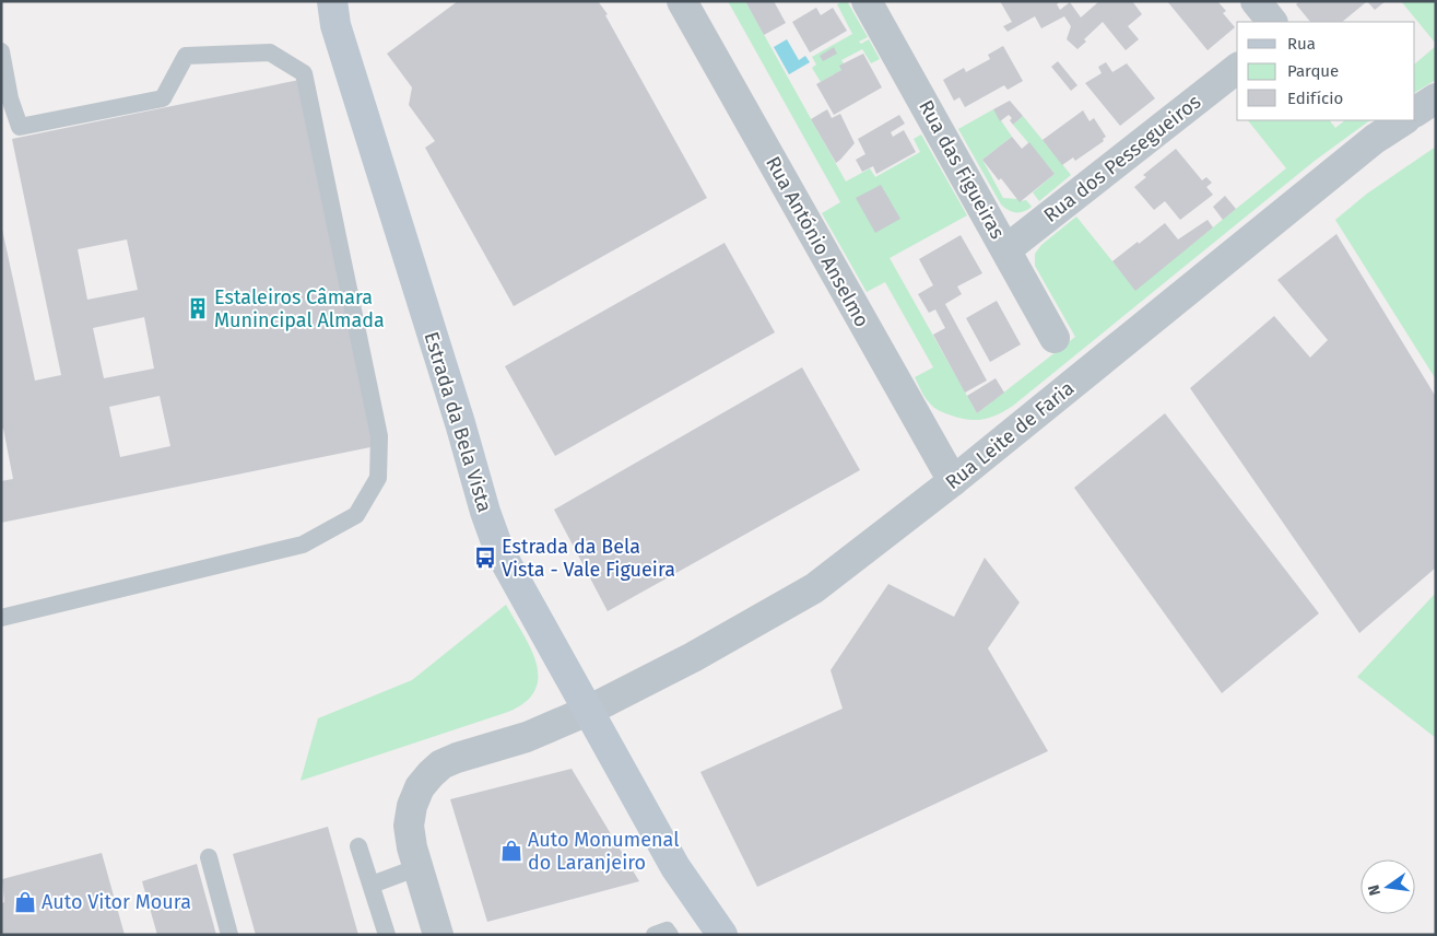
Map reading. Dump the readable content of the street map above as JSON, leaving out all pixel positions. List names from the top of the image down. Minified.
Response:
{"streets":{"street":["Rua dos Pessegueiros","Rua das Figueiras","Rua António Anselmo","Estrada da Bela Vista","Rua Leite de Faria"]},"crossings":[["Rua dos Pessegueiros","Rua das Figueiras"],["Rua António Anselmo","Rua Leite de Faria"],["Estrada da Bela Vista","Rua Leite de Faria"]],"places":{"building":["Estaleiros Câmara Munincipal Almada"],"bus stop":["Estrada da Bela Vista - Vale Figueira"],"shop":["Auto Monumenal do Laranjeiro","Auto Vitor Moura"]},"legend":["Rua","Parque","Edifício"],"north":"left"}
